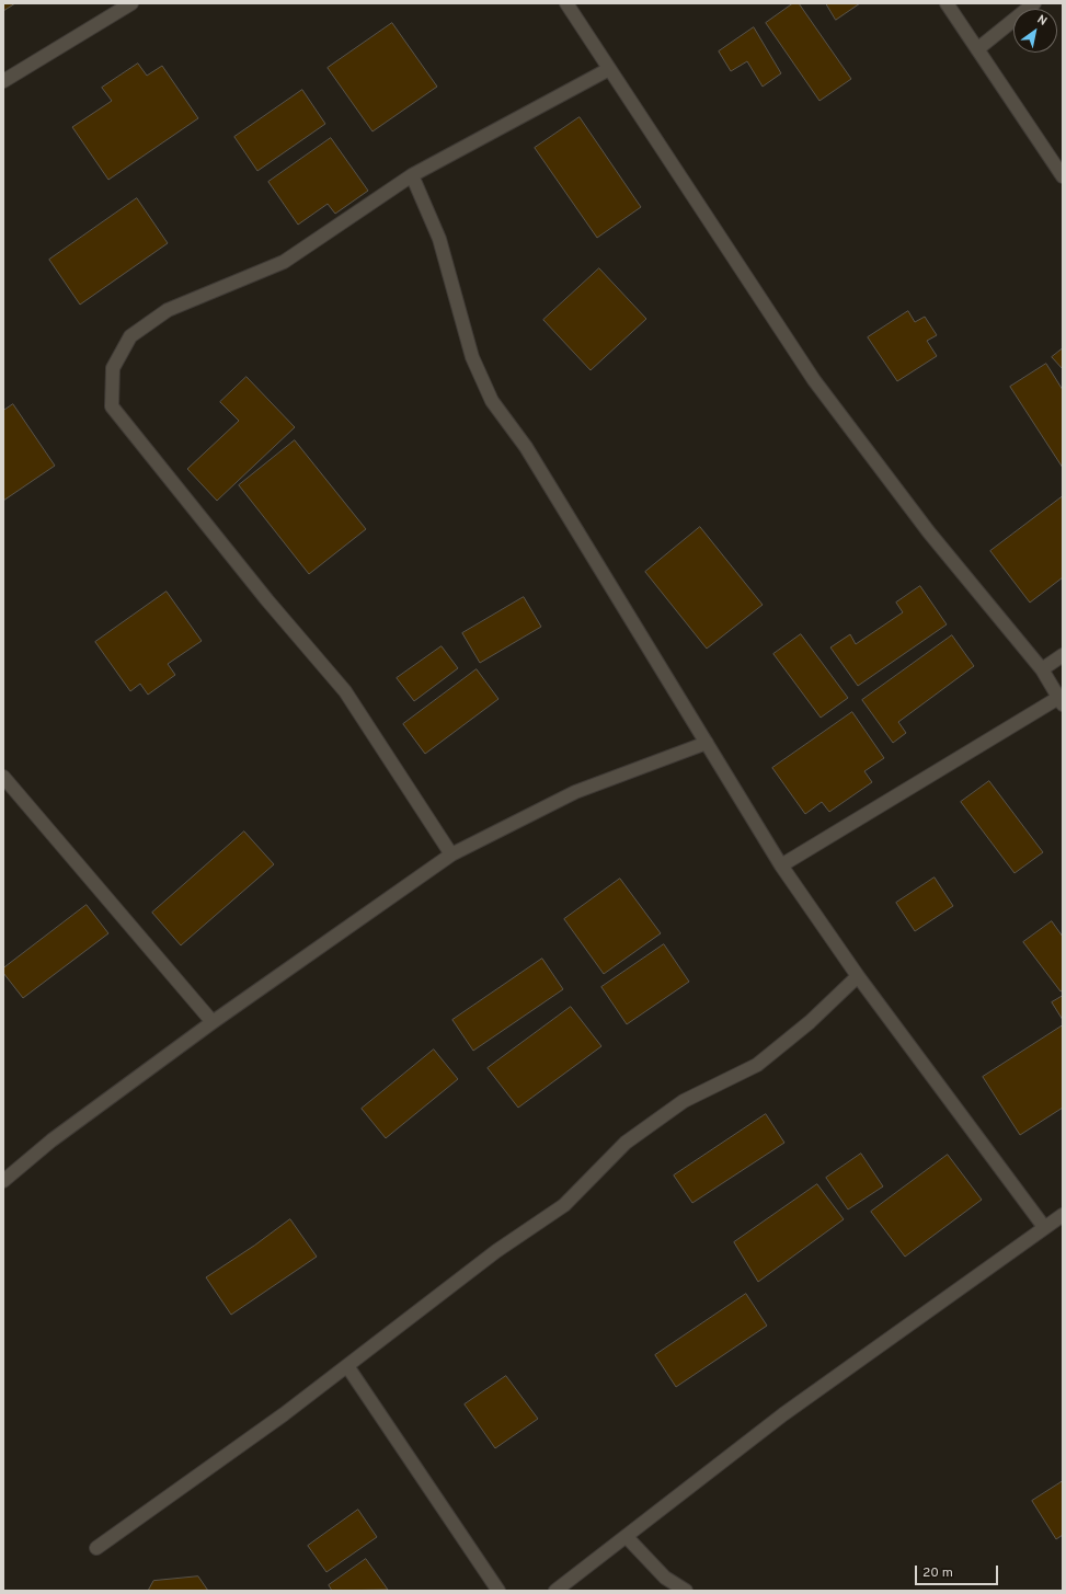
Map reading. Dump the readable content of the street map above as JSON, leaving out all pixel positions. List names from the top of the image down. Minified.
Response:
{"scale_bar":"20 m","north":"top right"}
